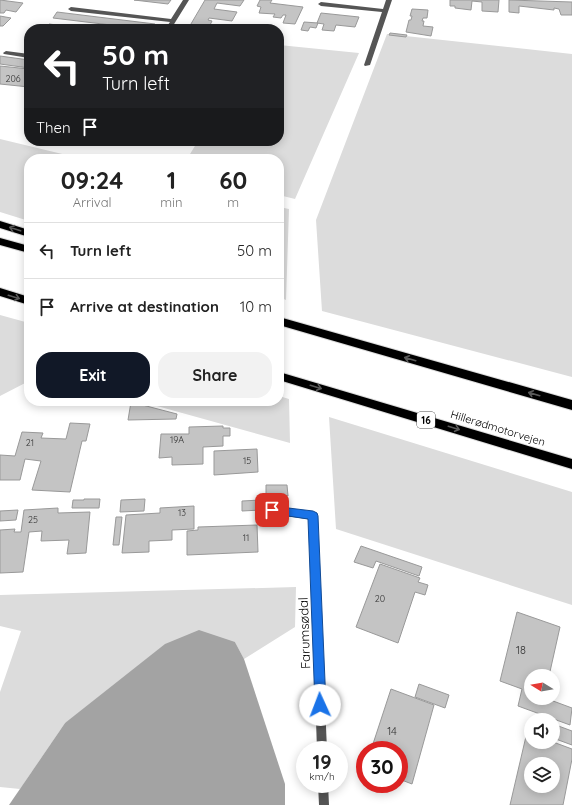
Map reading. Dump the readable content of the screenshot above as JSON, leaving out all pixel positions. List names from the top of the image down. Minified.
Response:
{"streets":{"highway":["16","Hillerødmotorvejen"],"street":["Farumsødal"]},"house_numbers":["206","19A","21","15","13","25","11","20","18","14"],"north":"left","page":{"turn":["50 m","Turn left"],"then":"Then","eta":["09:24","Arrival","1","min","60","m"],"list":[{"name":"Turn left","value":"50 m"},{"name":"Arrive at destination","value":"10 m"}],"buttons":["Exit","Share"],"speed":"19 km/h","limit":"30"}}
